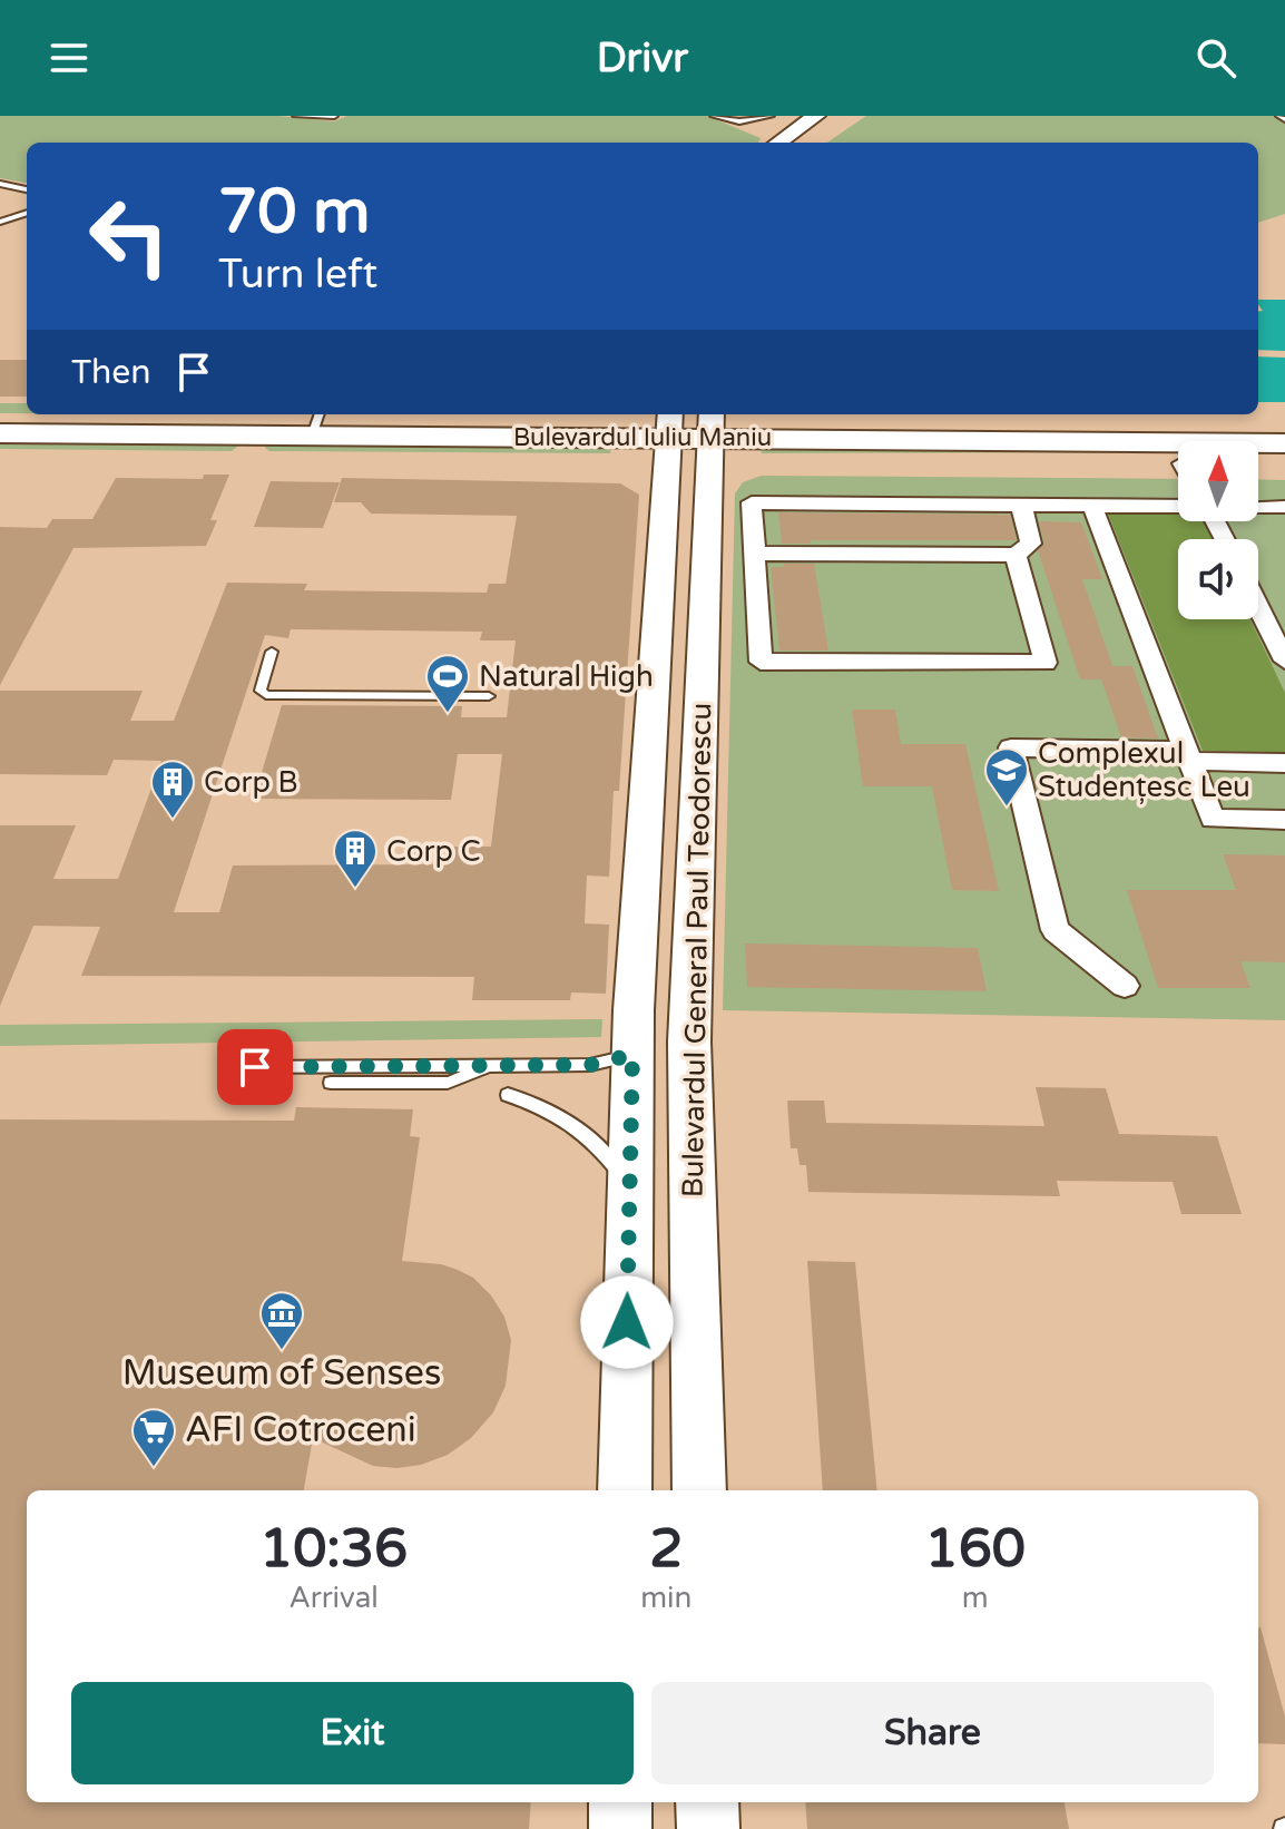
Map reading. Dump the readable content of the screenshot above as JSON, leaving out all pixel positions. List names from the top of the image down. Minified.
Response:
{"streets":{"main road":["Bulevardul Iuliu Maniu","Bulevardul General Paul Teodorescu"]},"crossings":[["Bulevardul Iuliu Maniu","Bulevardul General Paul Teodorescu"]],"places":{"sports":["Natural High"],"school or university":["Complexul Studențesc Leu"],"building":["Corp B","Corp C"],"museum":["Museum of Senses"],"supermarket":["AFI Cotroceni"]},"north":"top","page":{"header":"Drivr","turn":["70 m","Turn left"],"then":"Then","eta":["10:36","Arrival","2","min","160","m"],"buttons":["Exit","Share"]}}
